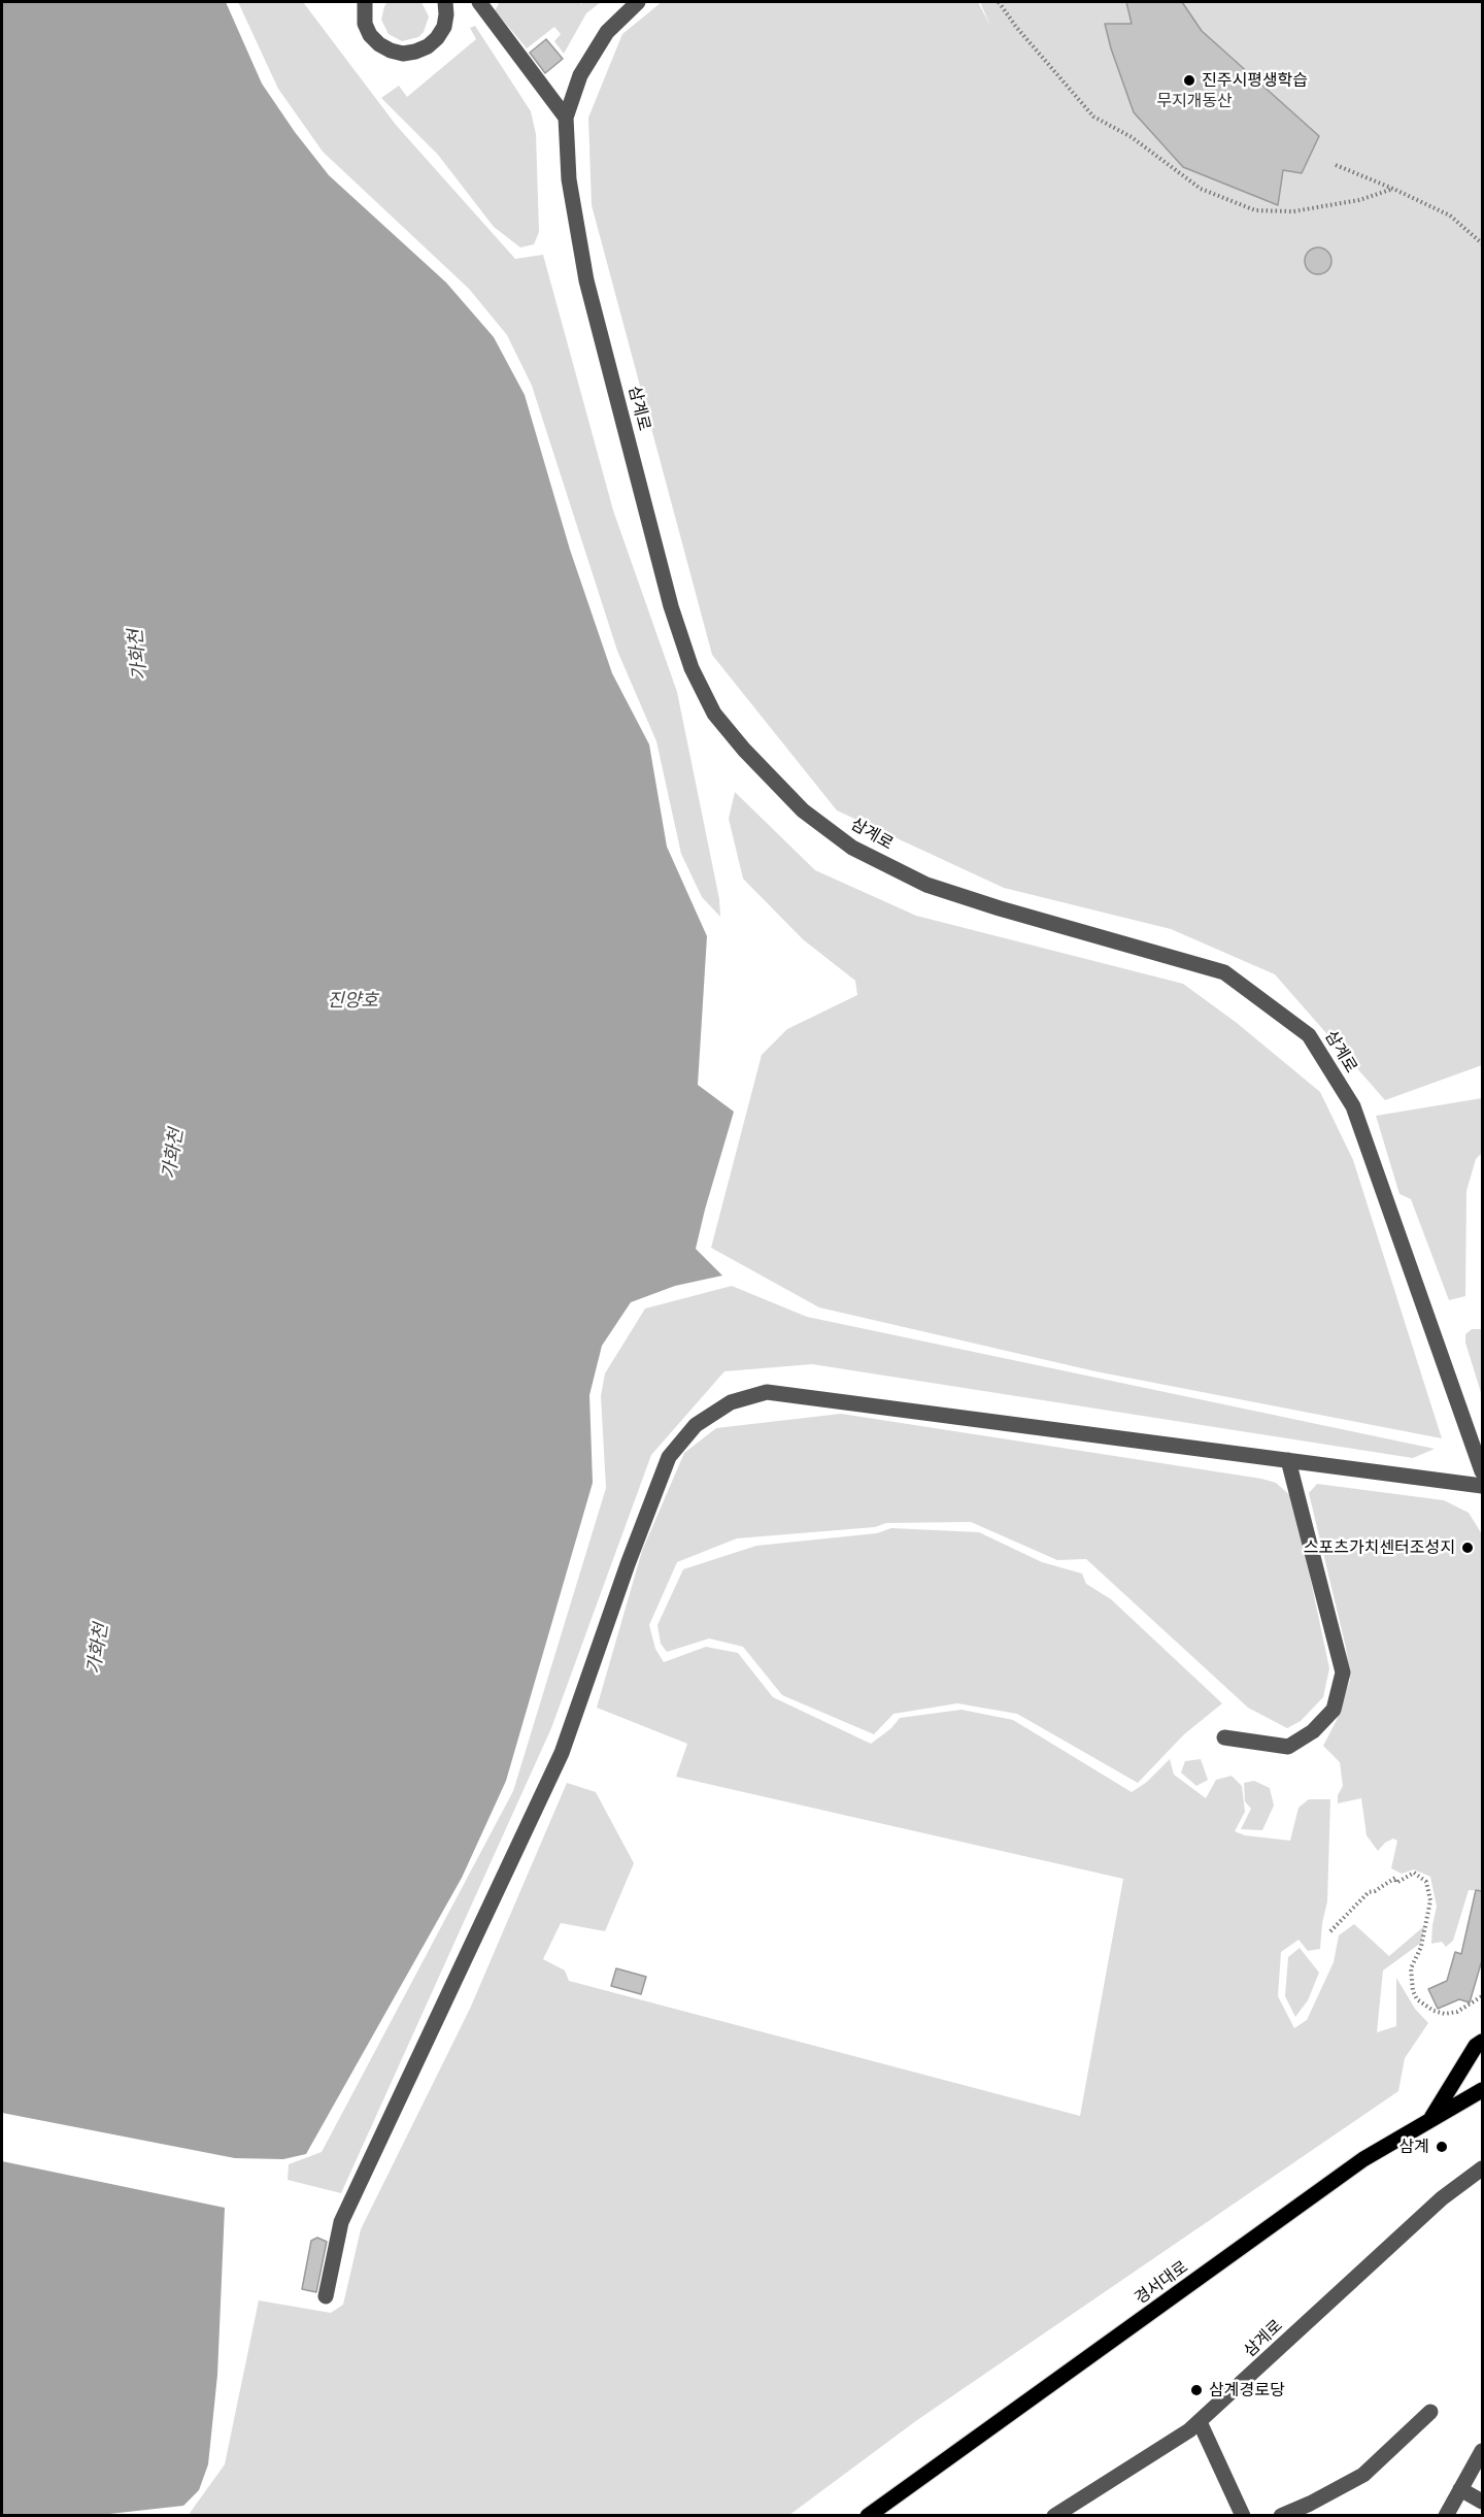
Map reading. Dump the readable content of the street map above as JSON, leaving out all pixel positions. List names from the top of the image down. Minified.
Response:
{"streets":{"main road":["경서대로"],"street":["삼계로"]},"water":["가화천","진양호"],"parks":["무지개동산"],"places":["진주시평생학습","스포츠가치센터조성지","삼계","삼계경로당"]}
